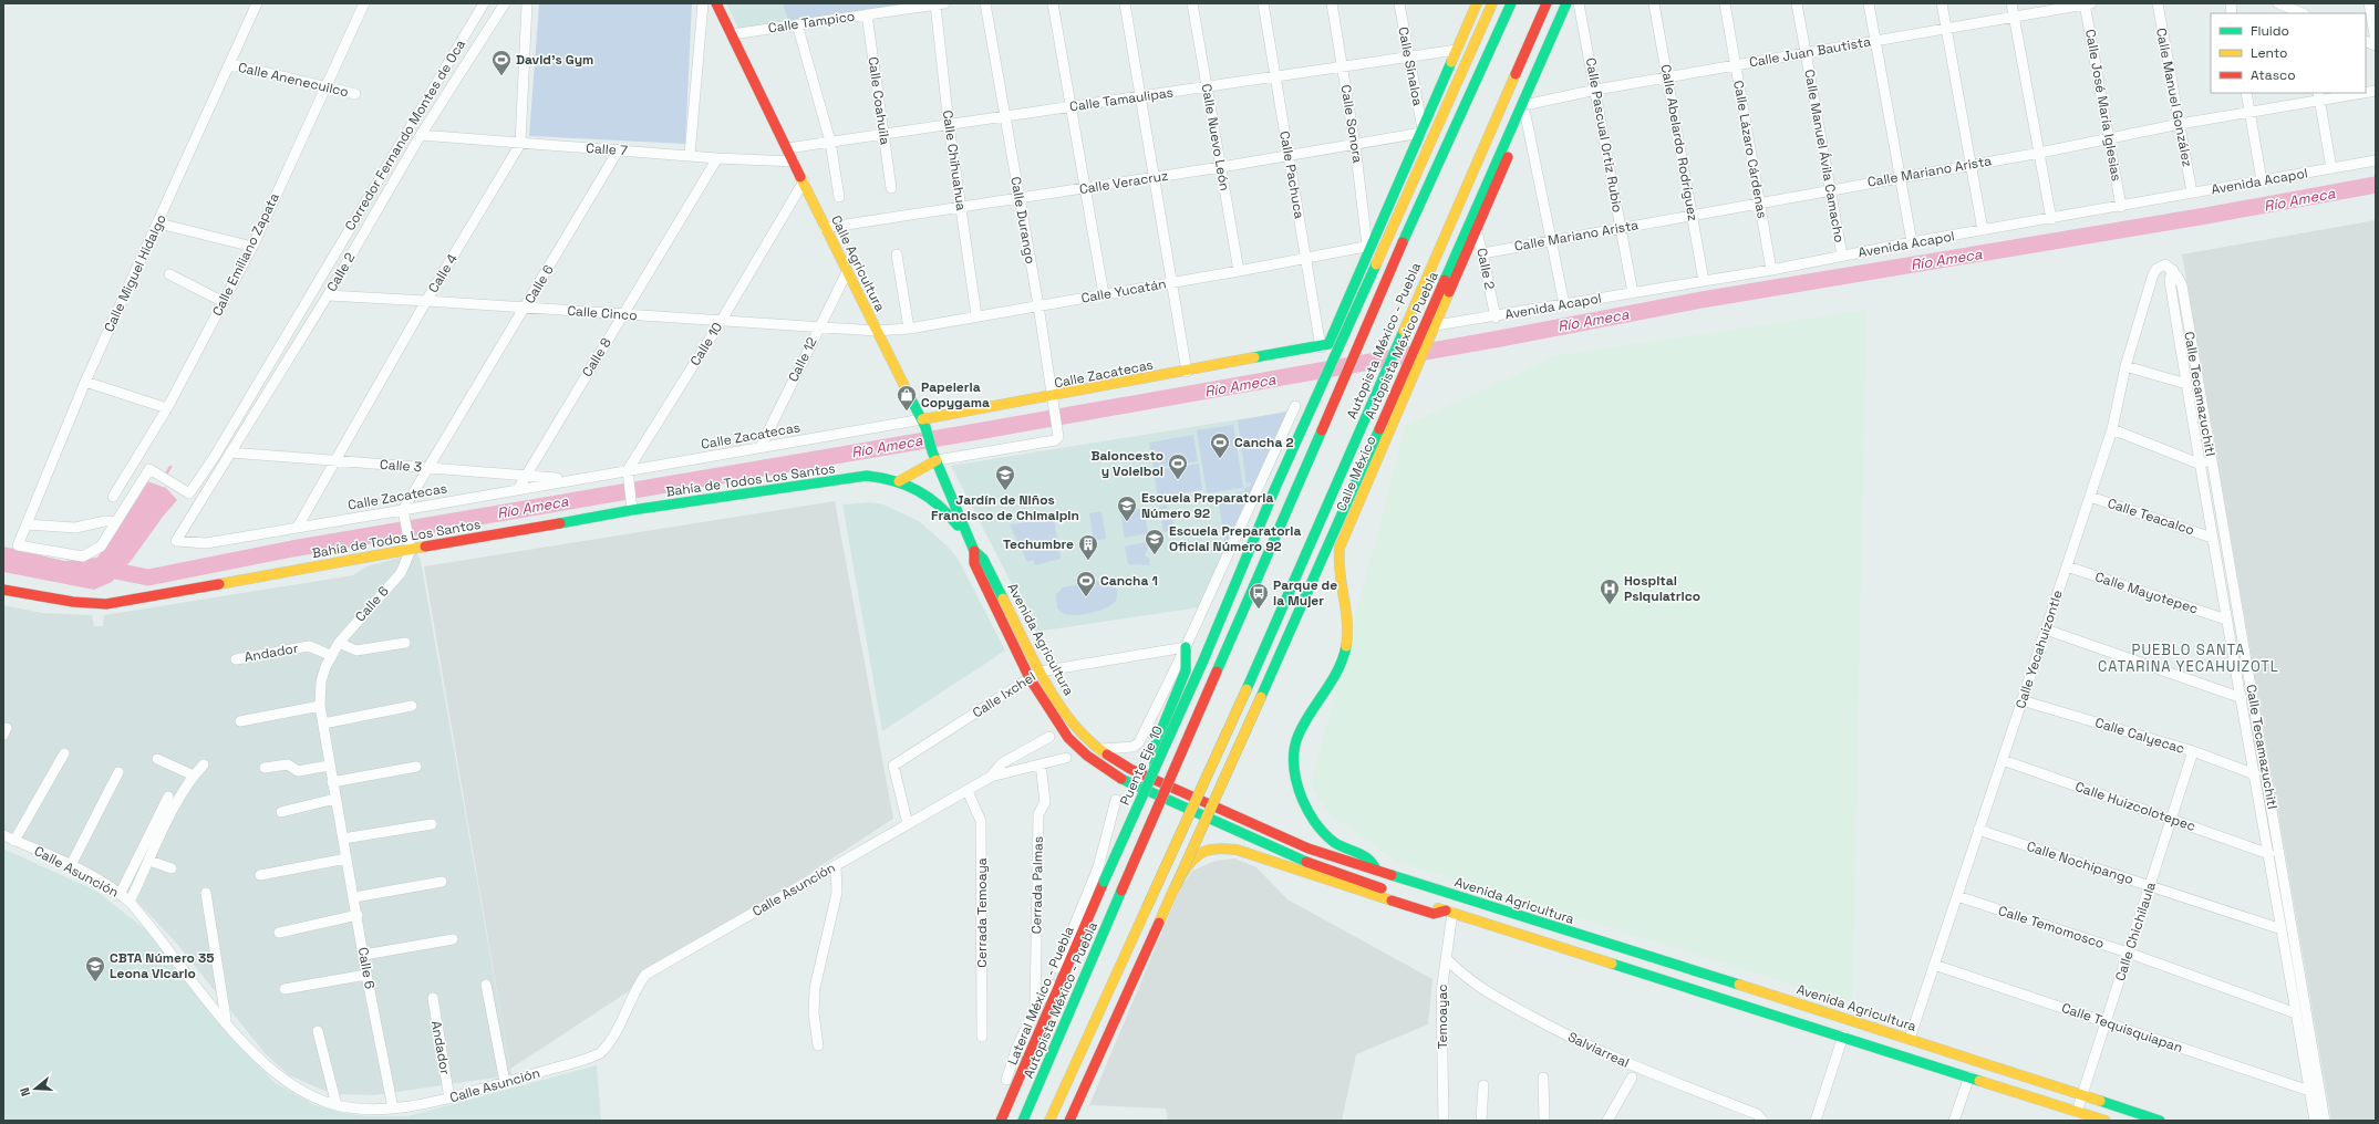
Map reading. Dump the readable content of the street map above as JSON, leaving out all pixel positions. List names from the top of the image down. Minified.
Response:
{"streets":{"main road":["Calle Agricultura","Autopista México - Puebla","Autopista México Puebla","Calle Zacatecas","Calle México","Bahía de Todos Los Santos","Avenida Agricultura","Puente Eje 10","Lateral México - Puebla"],"street":["Calle Tampico","Calle Juan Bautista","Calle Sinaloa","Calle Anenecuilco","Calle Manuel González","Calle Tamaulipas","Calle Coahuila","Calle José María Iglesias","Calle Sonora","Corredor Fernando Montes de Oca","Calle Pascual Ortiz Rubio","Calle Nuevo León","Calle Abelardo Rodríguez","Calle 7","Calle Lázaro Cárdenas","Calle Manuel Ávila Camacho","Calle Chihuahua","Calle Mariano Arista","Calle Pachuca","Avenida Acapol","Calle Veracruz","Calle Durango","Calle Emiliano Zapata","Calle 2","Calle Miguel Hidalgo","Calle 4","Calle 6","Calle Yucatán","Calle Cinco","Calle 10","Calle 8","Calle 12","Calle Tecamazuchitl","Calle 3","Calle Teacalco","Calle Mayotepec","Calle Yecahuizontle","Andador","Calle Ixchel","Calle Calyecac","Calle Huizcolotepec","Calle Nochipango","Calle Asunción","Cerrada Palmas","Cerrada Temoaya","Calle Temomosco","Calle Chichilaula","Temoayac","Calle Tequisquiapan","Salviarreal"]},"crossings":[["Calle Tampico","Calle Coahuila"],["Calle Tampico","Calle Chihuahua"],["Calle Tampico","Calle Agricultura"],["Calle Juan Bautista","Calle José María Iglesias"],["Calle Juan Bautista","Calle Pascual Ortiz Rubio"],["Calle Juan Bautista","Calle Abelardo Rodríguez"],["Calle Juan Bautista","Calle Lázaro Cárdenas"],["Calle Juan Bautista","Calle Manuel Ávila Camacho"],["Calle Juan Bautista","Autopista México Puebla"],["Calle Sinaloa","Calle Tamaulipas"],["Calle Sinaloa","Calle Veracruz"],["Calle Anenecuilco","Calle Emiliano Zapata"],["Calle Anenecuilco","Calle Miguel Hidalgo"],["Calle Manuel González","Calle Mariano Arista"],["Calle Manuel González","Avenida Acapol"],["Calle Tamaulipas","Calle Coahuila"],["Calle Tamaulipas","Calle Sonora"],["Calle Tamaulipas","Calle Nuevo León"],["Calle Tamaulipas","Calle Chihuahua"],["Calle Tamaulipas","Calle Pachuca"],["Calle Tamaulipas","Calle Durango"],["Calle Tamaulipas","Calle Agricultura"],["Calle José María Iglesias","Calle Mariano Arista"],["Calle José María Iglesias","Avenida Acapol"],["Calle Sonora","Calle Veracruz"],["Calle Sonora","Calle Yucatán"],["Corredor Fernando Montes de Oca","Calle Miguel Hidalgo"],["Calle Pascual Ortiz Rubio","Calle Mariano Arista"],["Calle Pascual Ortiz Rubio","Avenida Acapol"],["Calle Nuevo León","Calle Veracruz"],["Calle Nuevo León","Calle Yucatán"],["Calle Abelardo Rodríguez","Calle Mariano Arista"],["Calle Abelardo Rodríguez","Avenida Acapol"],["Calle 7","Calle Agricultura"],["Calle 7","Calle 2"],["Calle 7","Calle 4"],["Calle 7","Calle 6"],["Calle 7","Calle 8"],["Calle Lázaro Cárdenas","Calle Mariano Arista"],["Calle Lázaro Cárdenas","Avenida Acapol"],["Calle Manuel Ávila Camacho","Calle Mariano Arista"],["Calle Manuel Ávila Camacho","Avenida Acapol"],["Calle Chihuahua","Calle Veracruz"],["Calle Chihuahua","Calle Yucatán"],["Calle Mariano Arista","Calle 2"],["Calle Pachuca","Calle Veracruz"],["Calle Pachuca","Calle Yucatán"],["Calle Pachuca","Calle Zacatecas"],["Avenida Acapol","Calle 2"],["Avenida Acapol","Autopista México Puebla"],["Calle Veracruz","Calle Durango"],["Calle Veracruz","Calle Agricultura"],["Calle Durango","Calle Agricultura"],["Calle Durango","Calle Yucatán"],["Calle Durango","Calle Zacatecas"],["Calle Agricultura","Calle Yucatán"],["Calle Agricultura","Calle Cinco"],["Calle Agricultura","Calle 10"],["Calle Agricultura","Calle 12"],["Calle Agricultura","Calle Zacatecas"],["Calle Agricultura","Bahía de Todos Los Santos"],["Calle Agricultura","Avenida Agricultura"],["Calle 2","Calle Cinco"],["Calle 2","Autopista México Puebla"],["Calle 2","Calle Zacatecas"],["Calle 2","Calle 3"],["Calle 4","Calle Cinco"],["Calle 4","Calle Zacatecas"],["Calle 4","Calle 3"],["Calle 6","Calle Cinco"],["Calle 6","Calle Zacatecas"],["Calle 6","Calle 3"],["Calle 6","Bahía de Todos Los Santos"],["Calle 6","Andador"],["Calle 6","Calle Asunción"],["Calle Yucatán","Calle Cinco"],["Calle Cinco","Calle 10"],["Calle Cinco","Calle 8"],["Calle Cinco","Calle 12"],["Calle 10","Calle Zacatecas"],["Autopista México Puebla","Calle México"],["Calle 8","Calle Zacatecas"],["Calle 8","Calle 3"],["Calle 12","Calle Zacatecas"],["Calle Zacatecas","Calle 3"],["Calle Tecamazuchitl","Calle Teacalco"],["Calle Tecamazuchitl","Calle Mayotepec"],["Calle Tecamazuchitl","Calle Yecahuizontle"],["Calle Tecamazuchitl","Calle Calyecac"],["Calle Tecamazuchitl","Calle Huizcolotepec"],["Calle Tecamazuchitl","Calle Nochipango"],["Calle Tecamazuchitl","Calle Temomosco"],["Calle Tecamazuchitl","Calle Tequisquiapan"],["Calle México","Avenida Agricultura"],["Bahía de Todos Los Santos","Avenida Agricultura"],["Calle Teacalco","Calle Yecahuizontle"],["Calle Mayotepec","Calle Yecahuizontle"],["Avenida Agricultura","Calle Yecahuizontle"],["Avenida Agricultura","Calle Ixchel"],["Avenida Agricultura","Calle Chichilaula"],["Avenida Agricultura","Temoayac"],["Calle Yecahuizontle","Calle Calyecac"],["Calle Yecahuizontle","Calle Huizcolotepec"],["Calle Yecahuizontle","Calle Nochipango"],["Calle Yecahuizontle","Calle Temomosco"],["Calle Yecahuizontle","Calle Tequisquiapan"],["Andador","Calle Asunción"],["Calle Ixchel","Calle Asunción"],["Calle Calyecac","Calle Chichilaula"],["Puente Eje 10","Lateral México - Puebla"],["Calle Huizcolotepec","Calle Chichilaula"],["Calle Nochipango","Calle Chichilaula"],["Calle Asunción","Cerrada Palmas"],["Calle Asunción","Cerrada Temoaya"],["Calle Temomosco","Calle Chichilaula"],["Calle Chichilaula","Calle Tequisquiapan"],["Temoayac","Salviarreal"]],"districts":["PUEBLO SANTA CATARINA YECAHUIZOTL"],"water":["Río Ameca"],"places":{"sports":["David's Gym","Cancha 2","Baloncesto y Voleibol","Cancha 1"],"shop":["Papeleria Copygama"],"school or university":["Jardín de Niños Francisco de Chimalpin","Escuela Preparatoria Número 92","Escuela Preparatoria Oficial Número 92","CBTA Número 35 Leona Vicario"],"building":["Techumbre"],"hospital":["Hospital Psiquiatrico"],"bus stop":["Parque de la Mujer"]},"legend":["Fluido","Lento","Atasco"],"north":"left"}
